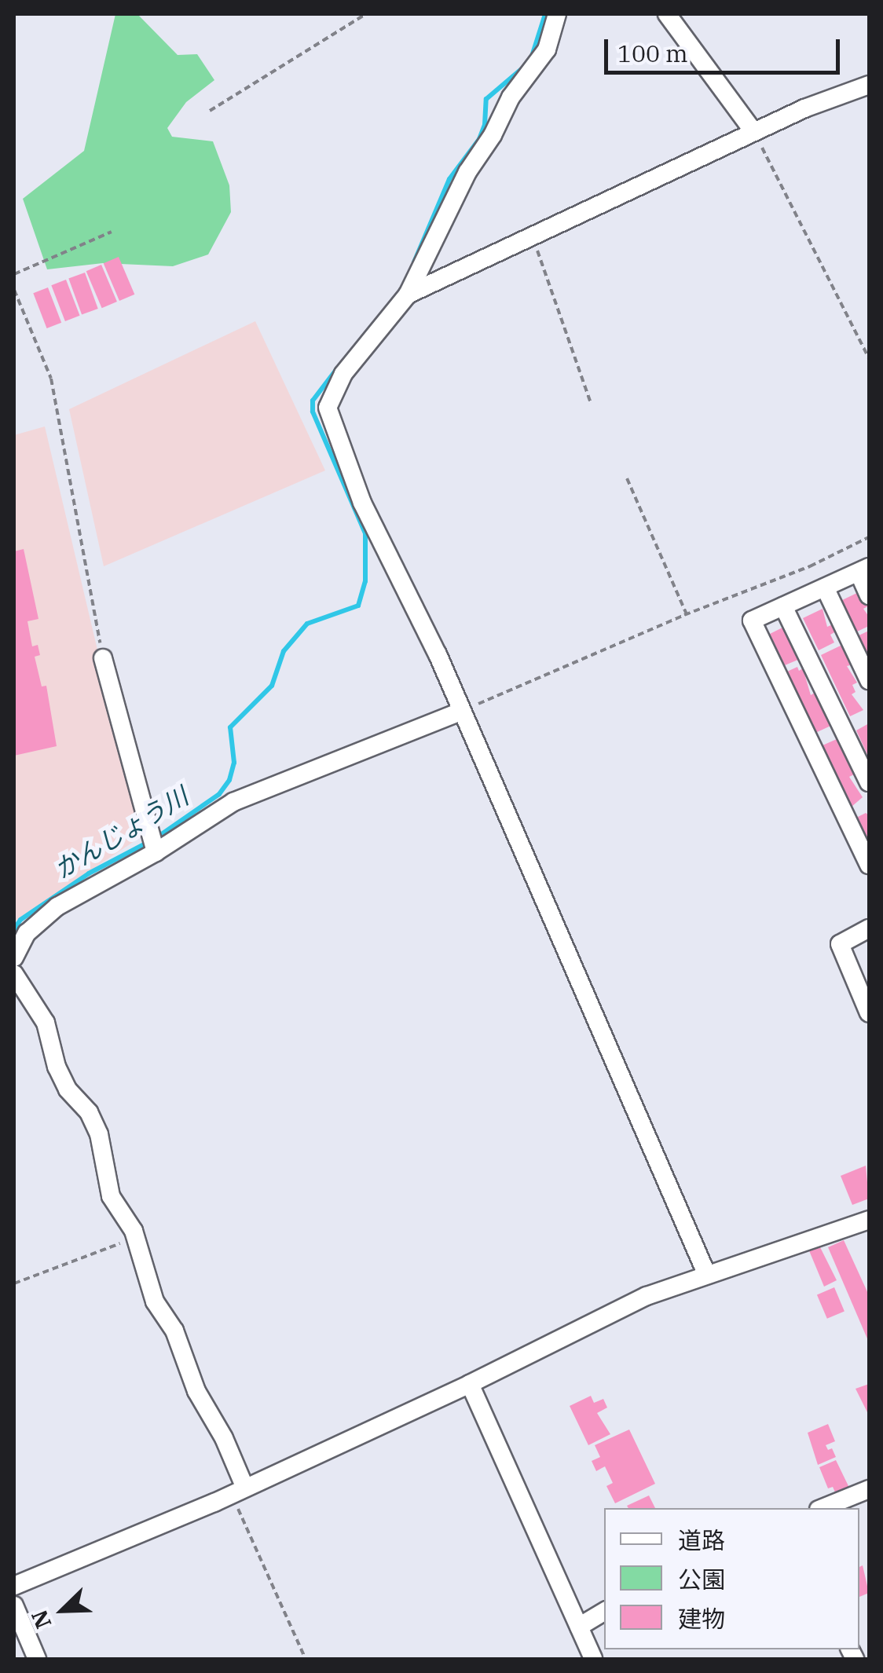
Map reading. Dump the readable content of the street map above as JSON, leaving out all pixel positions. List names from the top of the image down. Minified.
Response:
{"water":["かんじょう川"],"legend":["道路","公園","建物"],"scale_bar":"100 m","north":"bottom left"}
